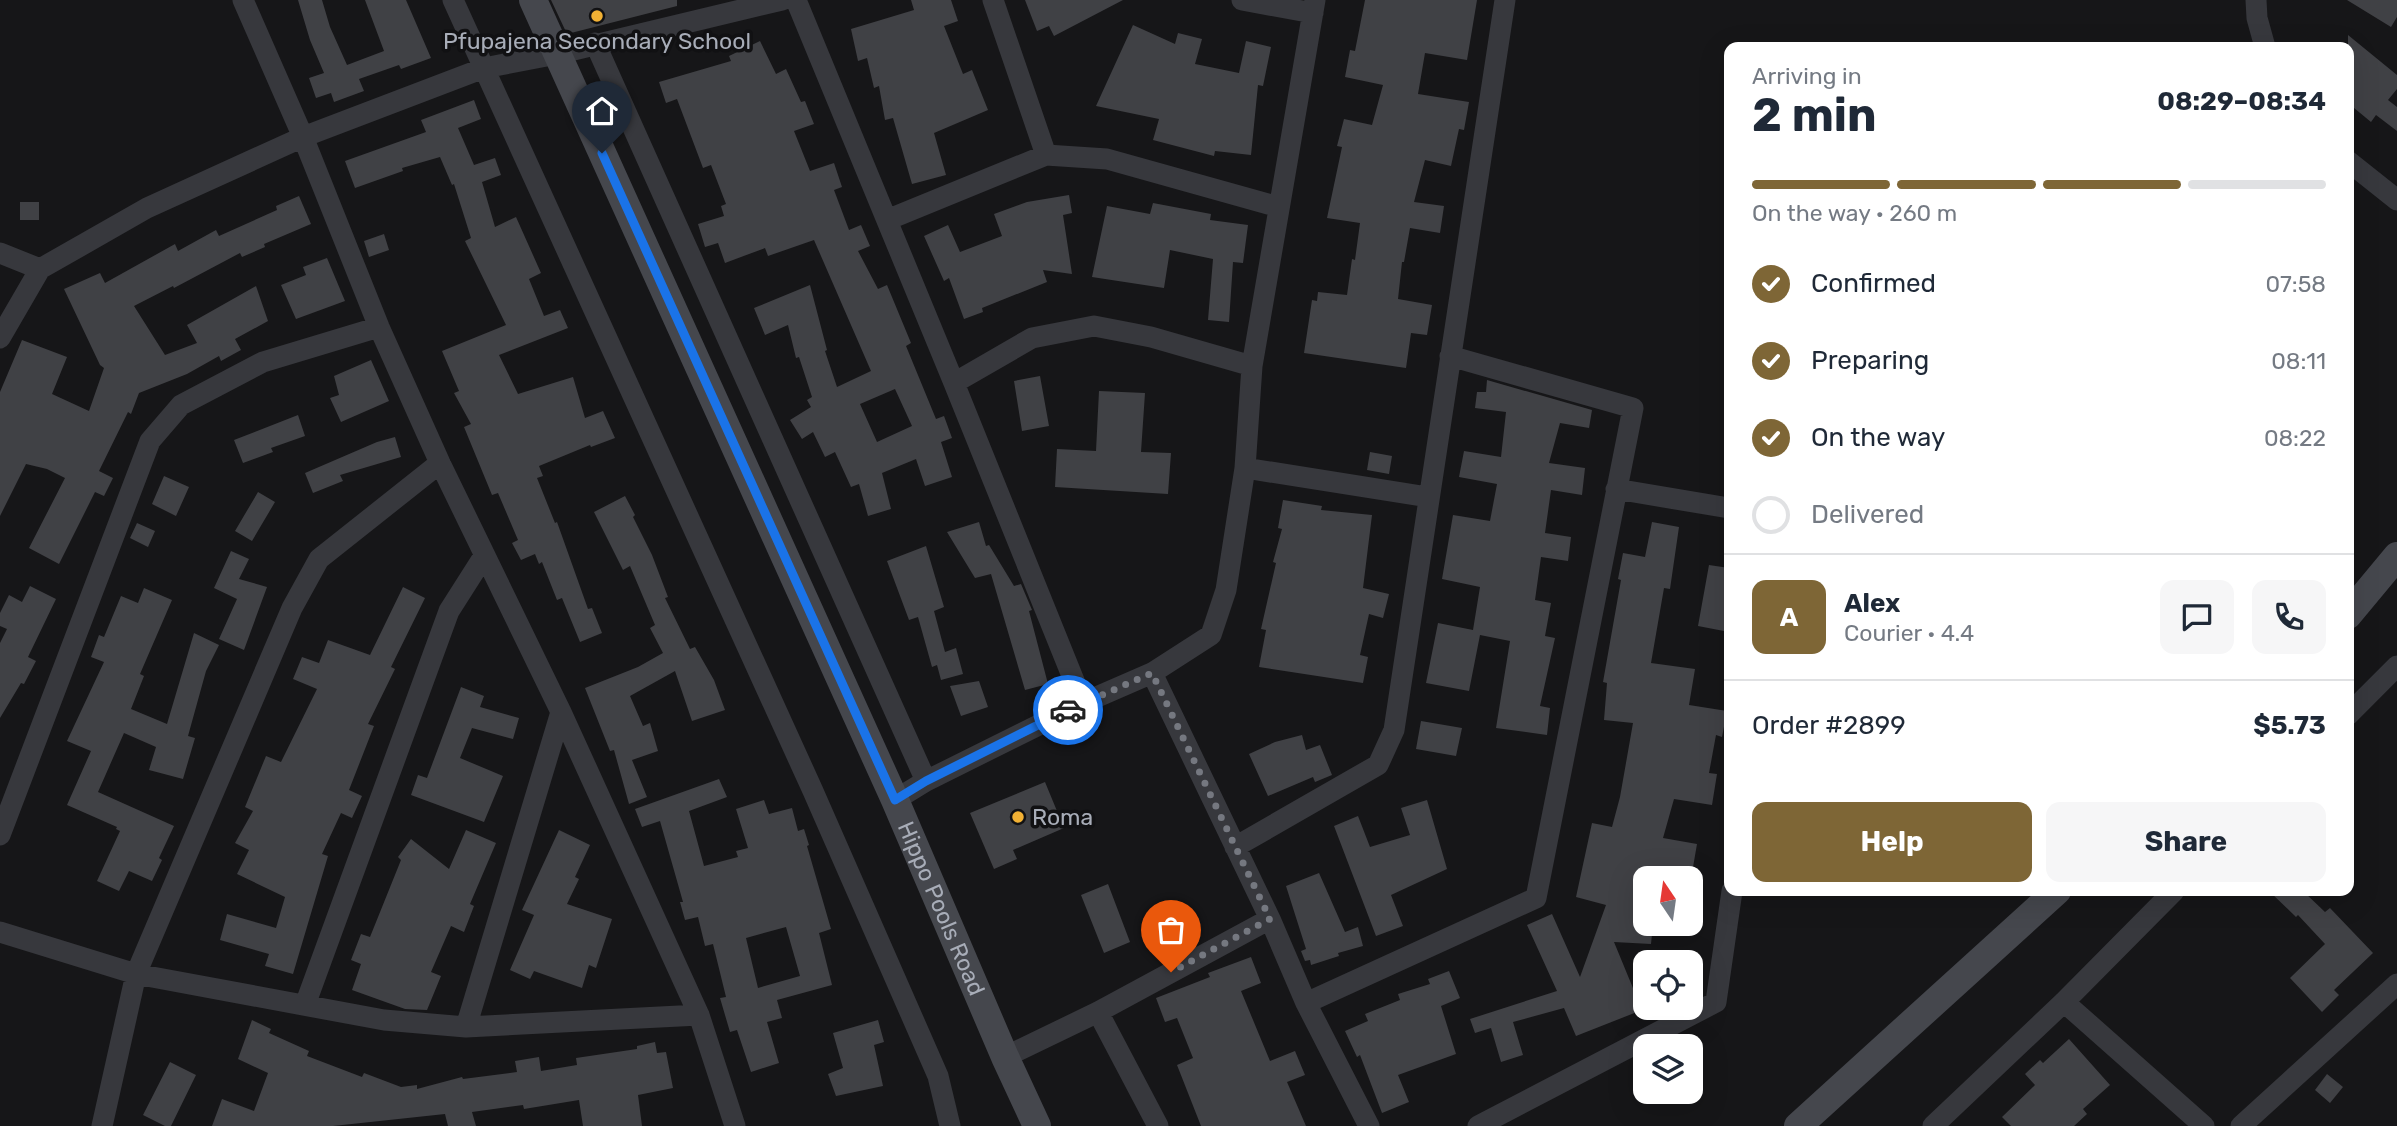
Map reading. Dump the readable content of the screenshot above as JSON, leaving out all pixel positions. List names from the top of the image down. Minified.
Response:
{"streets":{"street":["Hippo Pools Road"]},"places":["Pfupajena Secondary School","Roma"],"north":"top","page":{"heading":["2 min","Arriving in","08:29–08:34"],"panel":["Alex","Courier · 4.4","Order #2899","$5.73"],"bar":"On the way · 260 m","list":[["Confirmed","07:58"],["Preparing","08:11"],["On the way","08:22"],"Delivered"],"round":"A","buttons":["Help","Share"]}}
